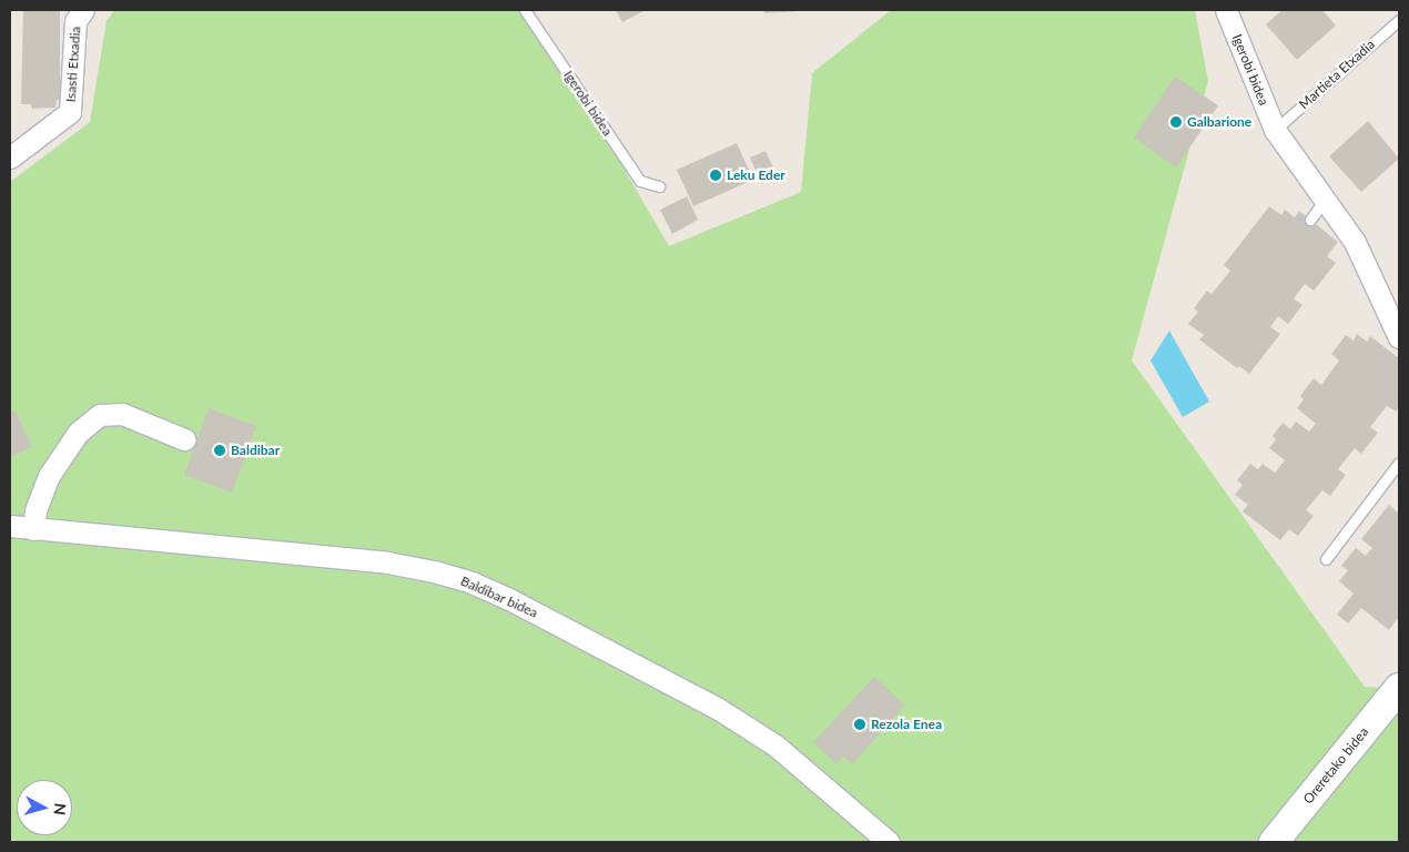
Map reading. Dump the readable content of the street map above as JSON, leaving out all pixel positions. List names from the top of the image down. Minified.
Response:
{"streets":{"main road":["Oreretako bidea"],"street":["Isasti Etxadia","Igerobi bidea","Baldibar bidea"],"lane":["Martieta Etxadia"]},"crossings":[["Igerobi bidea","Martieta Etxadia"]],"places":["Galbarione","Leku Eder","Baldibar","Rezola Enea"],"north":"right"}
